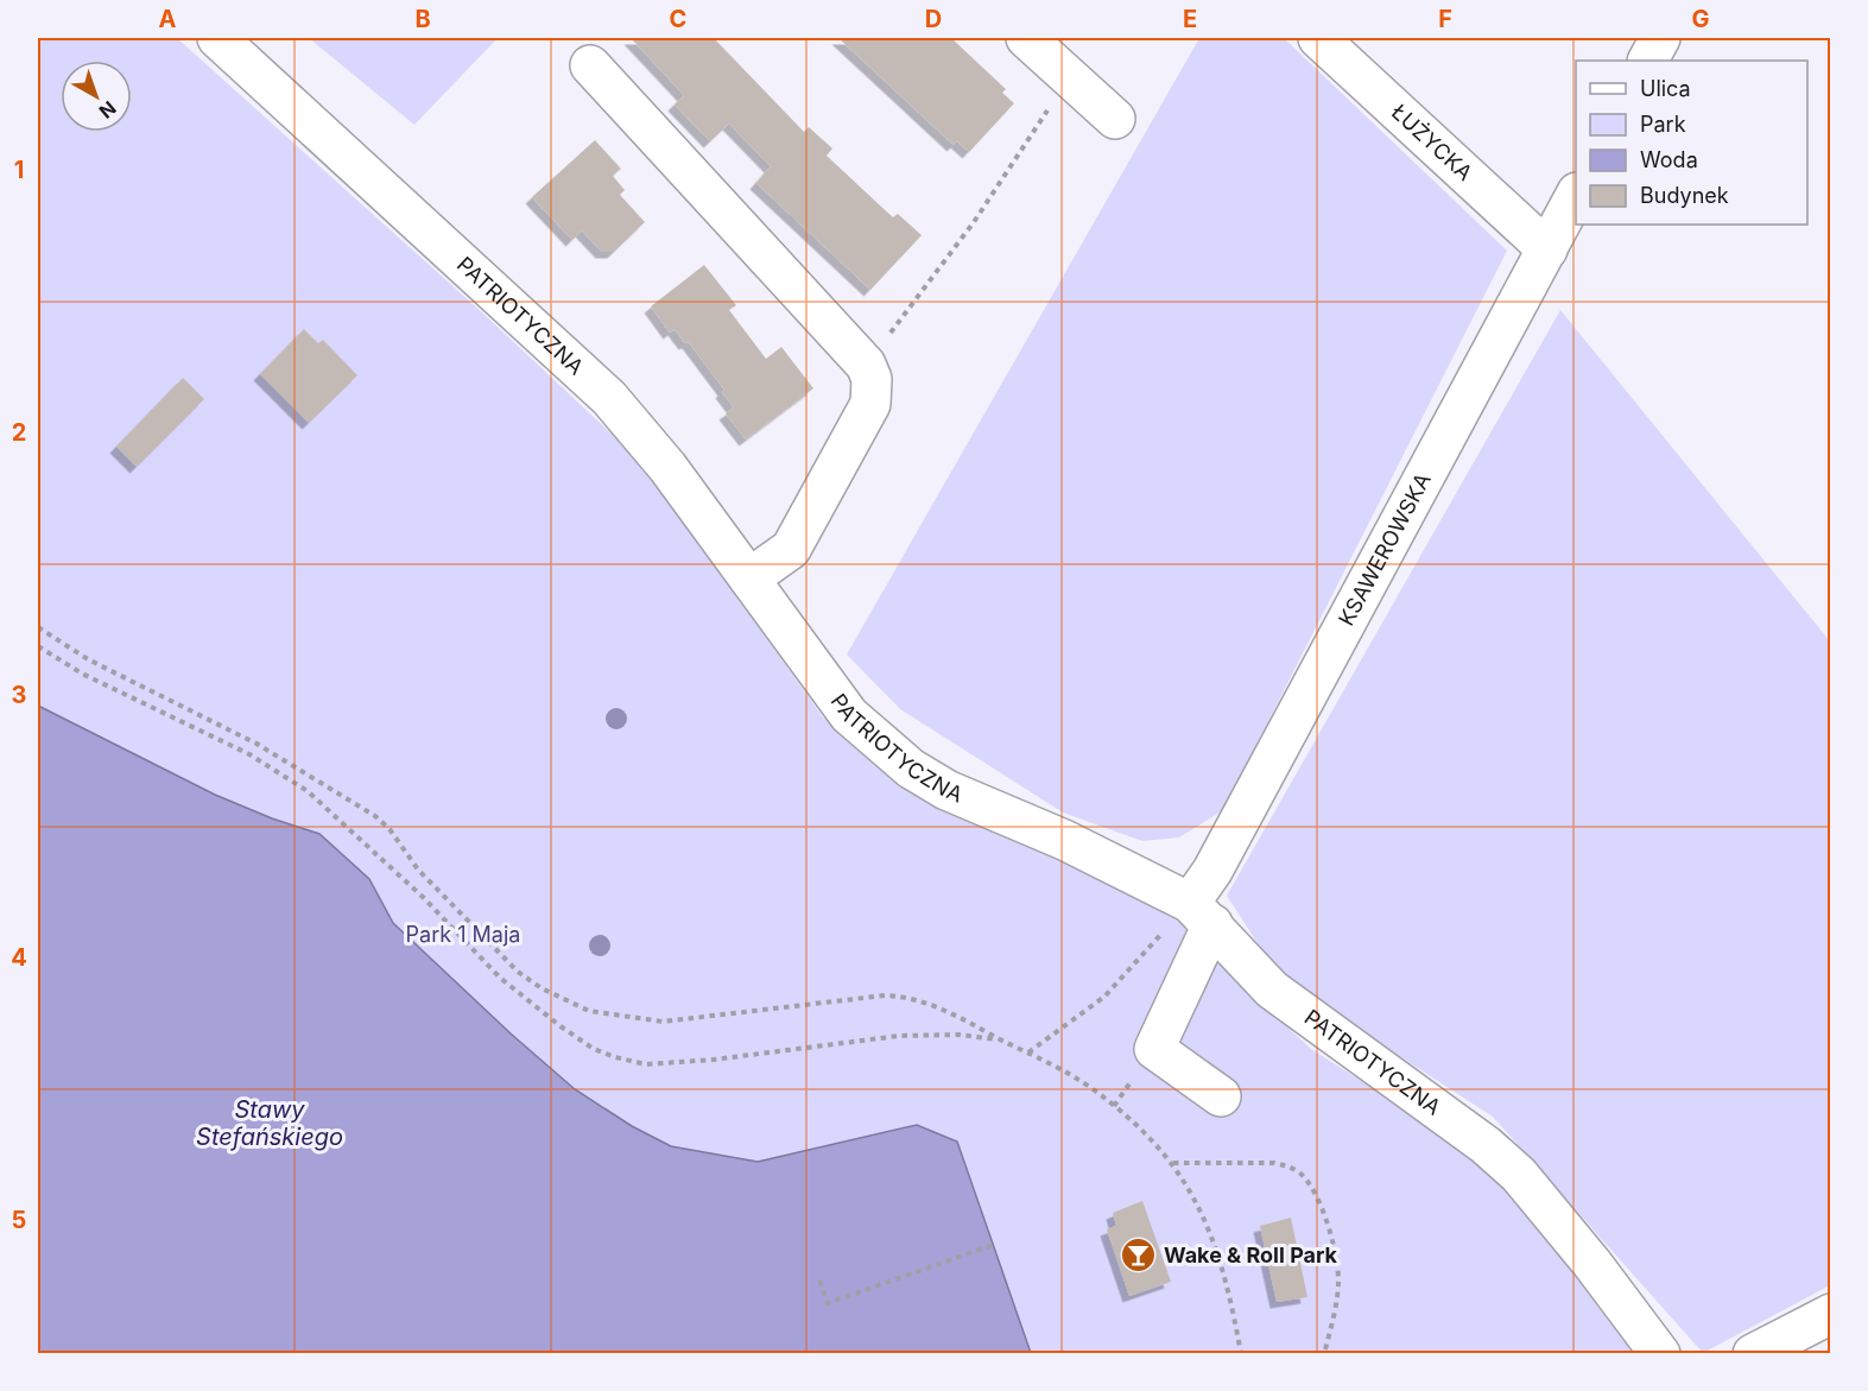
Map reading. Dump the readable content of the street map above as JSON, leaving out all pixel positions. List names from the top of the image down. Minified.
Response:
{"streets":{"street":["ŁUŻYCKA","PATRIOTYCZNA","KSAWEROWSKA"]},"crossings":[["ŁUŻYCKA","KSAWEROWSKA"],["PATRIOTYCZNA","KSAWEROWSKA"]],"water":["Stawy Stefańskiego"],"parks":["Park 1 Maja"],"places":{"bar":["Wake & Roll Park"]},"legend":["Ulica","Park","Woda","Budynek"],"north":"bottom right","grid":{"columns":["A","B","C","D","E","F","G"],"rows":["1","2","3","4","5"]}}
